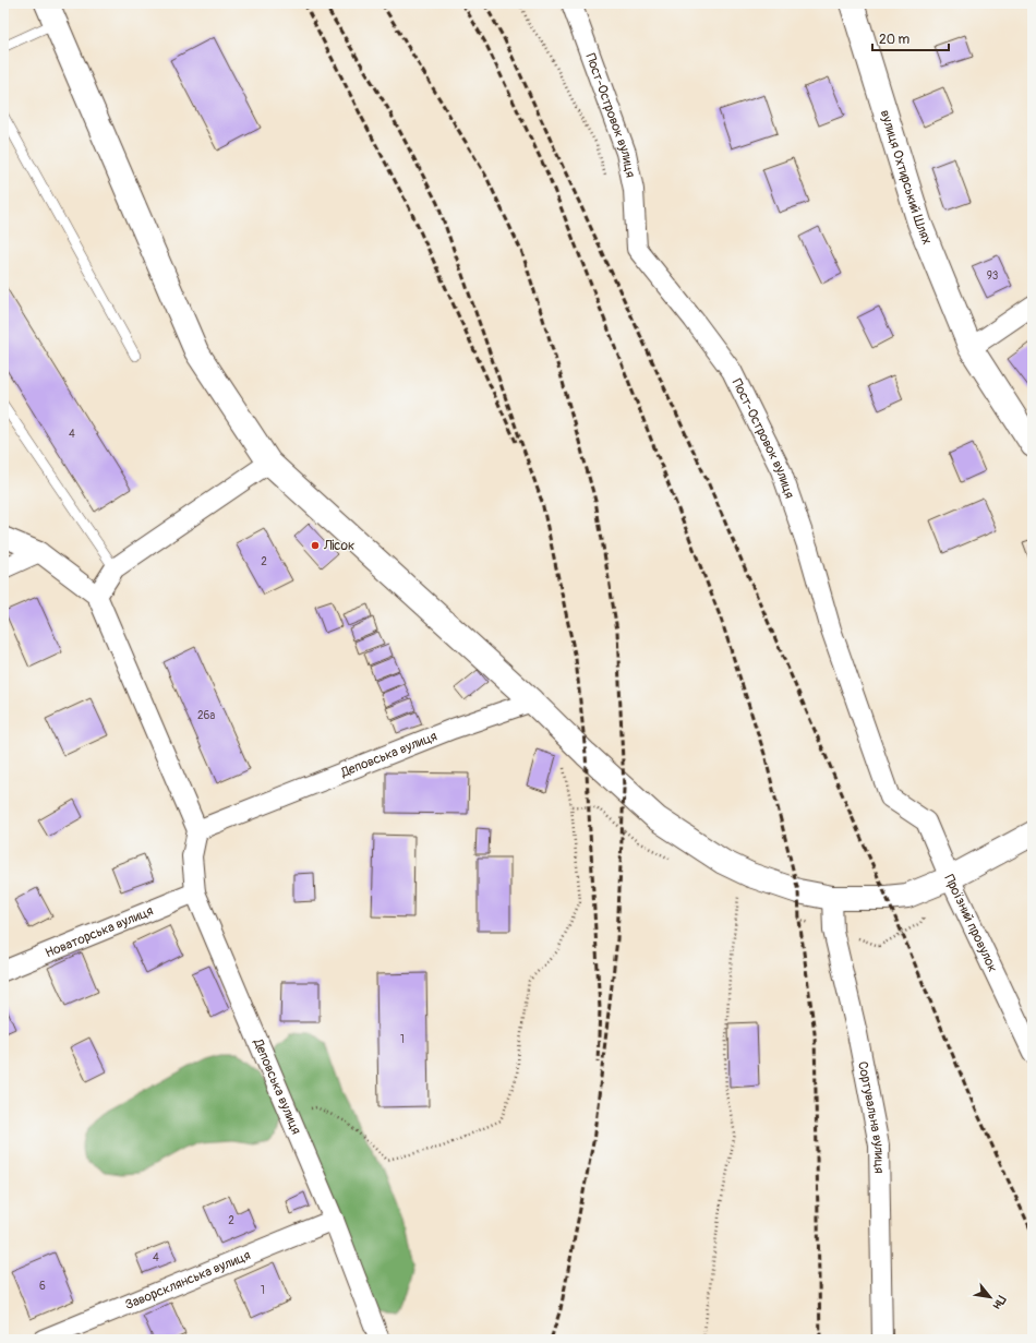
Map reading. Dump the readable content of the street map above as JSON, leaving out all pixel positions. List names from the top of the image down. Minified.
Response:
{"streets":{"street":["Пост-Островок вулиця","вулиця Охтирський Шлях","Деповська вулиця","Проїзний провулок","Новаторська вулиця","Сортувальна вулиця","Заворсклянська вулиця"]},"crossings":[["Пост-Островок вулиця","Проїзний провулок"],["Деповська вулиця","Новаторська вулиця"],["Деповська вулиця","Заворсклянська вулиця"]],"places":["Лісок"],"house_numbers":["93","4","2","26а","1","2","4","6","1"],"scale_bar":"20 m","north":"bottom right"}
